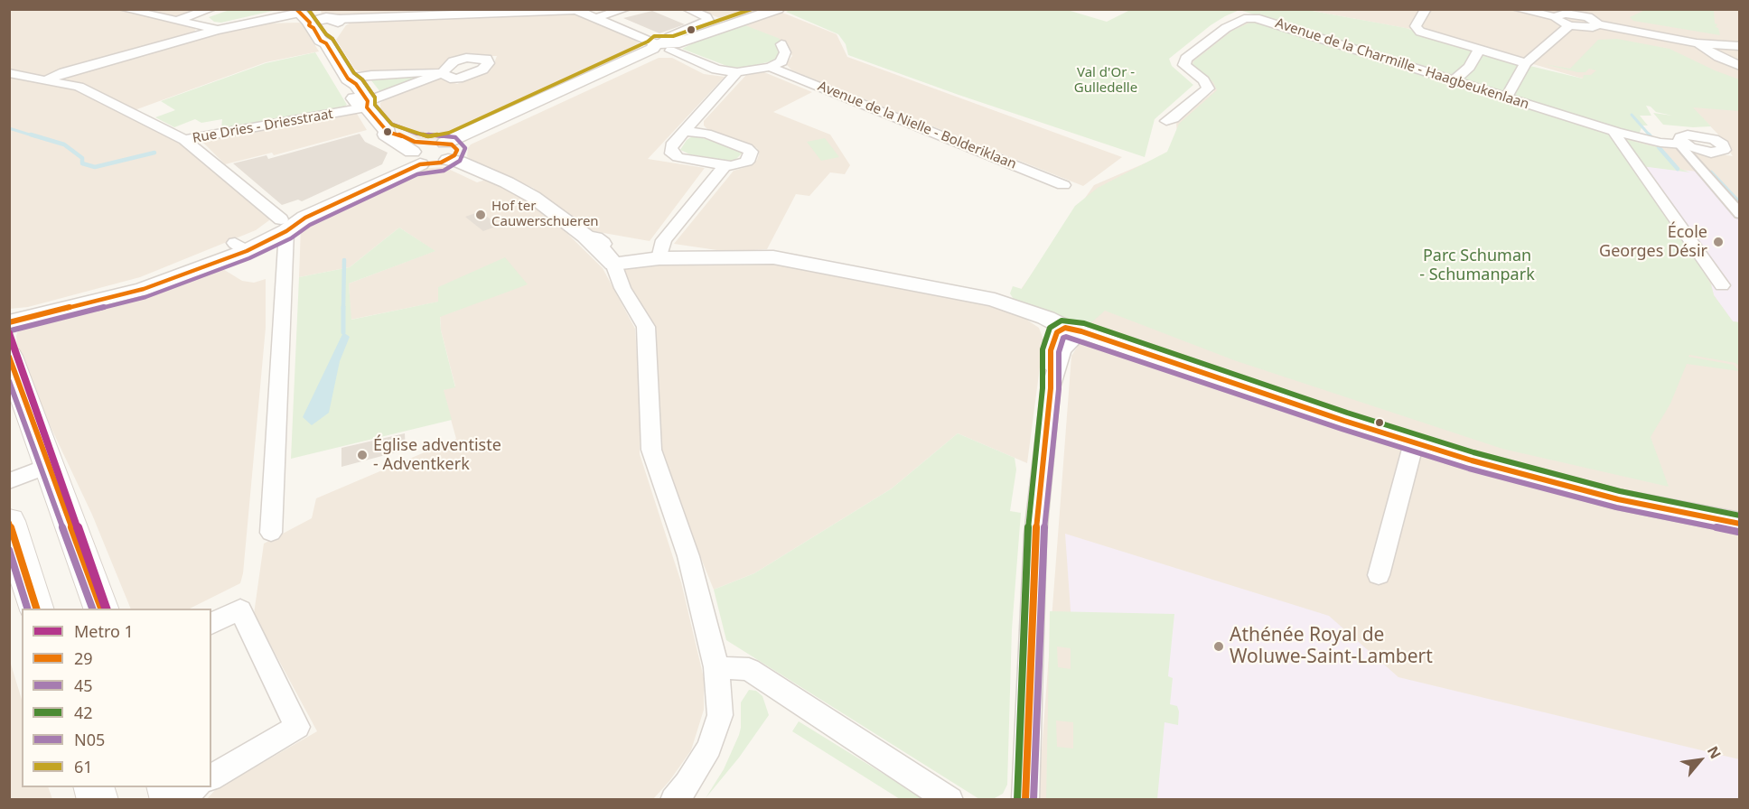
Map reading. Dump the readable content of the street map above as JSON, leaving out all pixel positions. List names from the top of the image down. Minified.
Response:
{"streets":{"street":["Avenue de la Charmille - Haagbeukenlaan","Avenue de la Nielle - Bolderiklaan","Rue Dries - Driesstraat"]},"parks":["Val d'Or - Gulledelle","Parc Schuman - Schumanpark"],"places":["Hof ter Cauwerschueren","École Georges Désir","Église adventiste - Adventkerk","Athénée Royal de Woluwe-Saint-Lambert"],"lines":["transit line 29","transit line N05","transit line 61","transit line 42","metro line 1","transit line 45"],"legend":["Metro 1","29","45","42","N05","61"],"north":"top right"}
